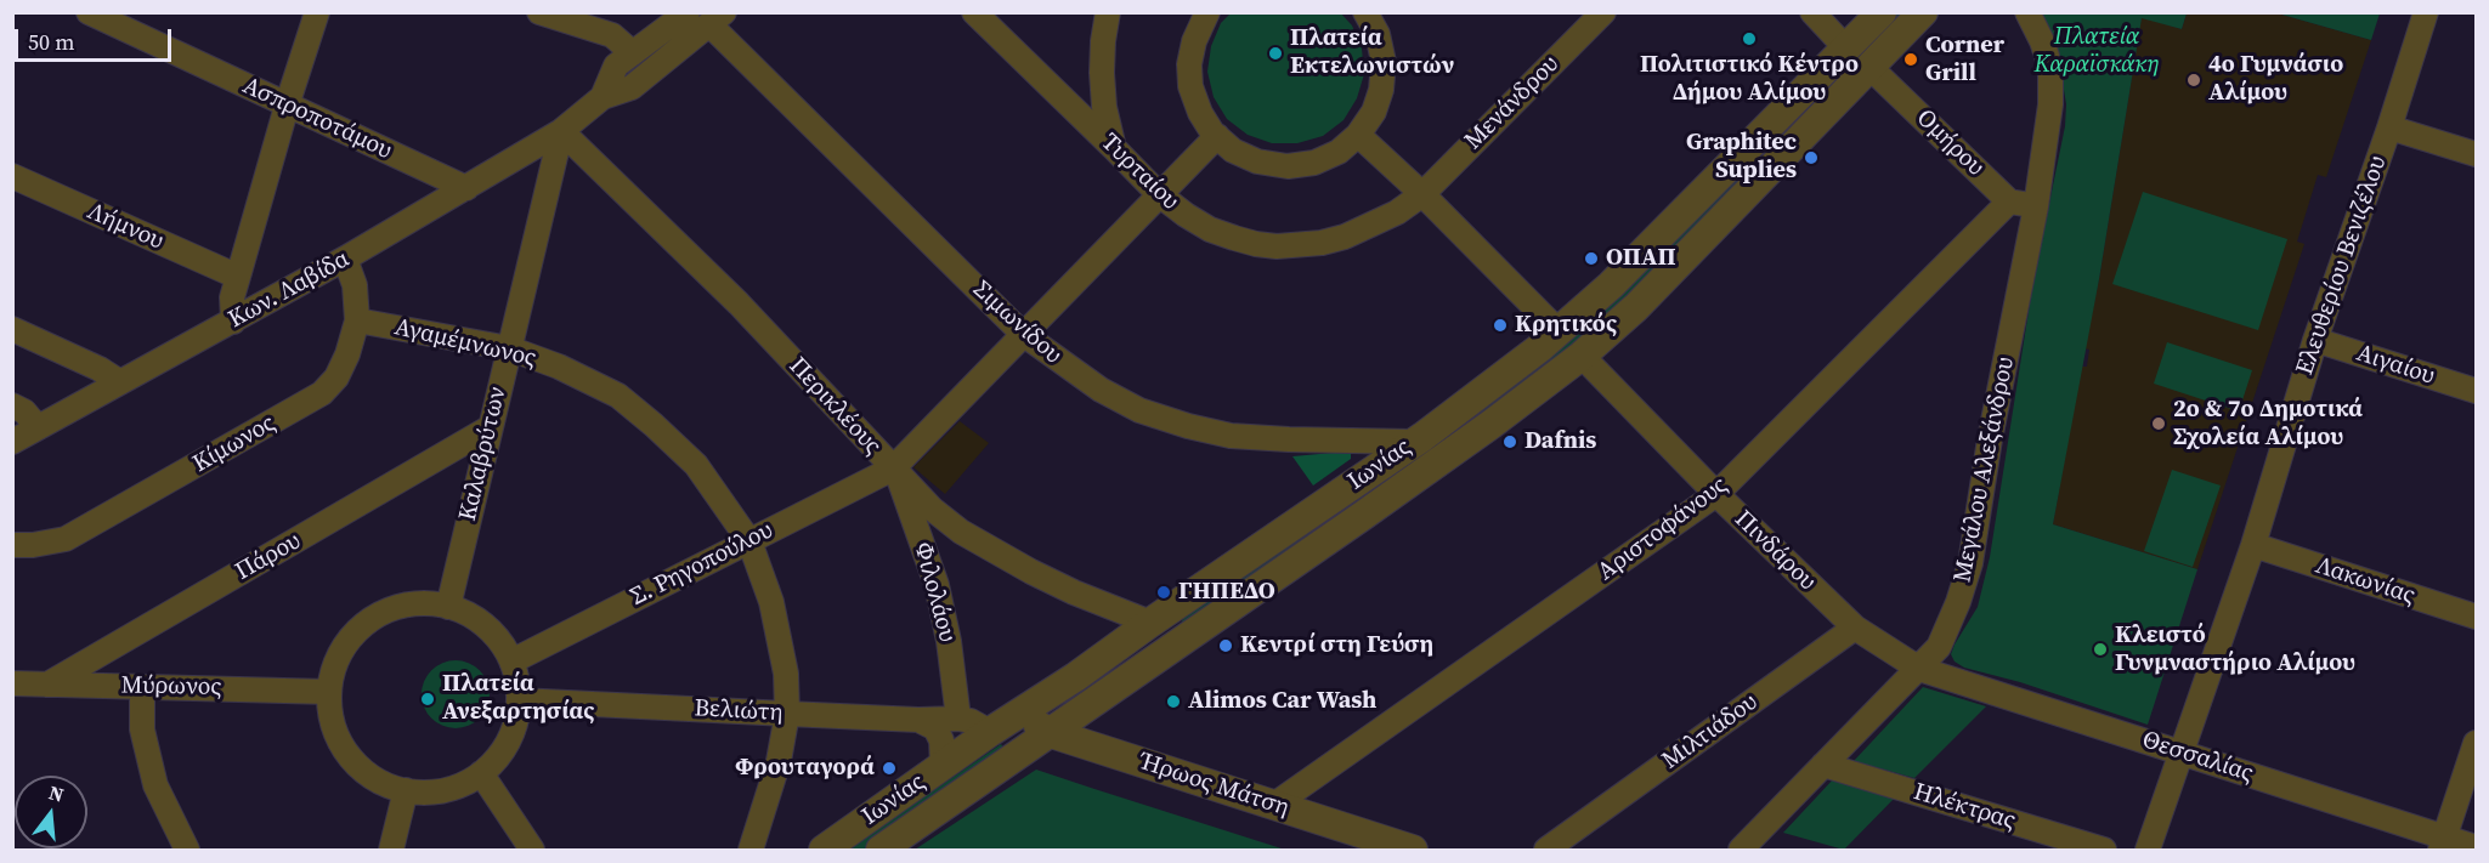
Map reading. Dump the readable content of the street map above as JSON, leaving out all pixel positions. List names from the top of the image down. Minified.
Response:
{"streets":{"street":["Μενάνδρου","Ασπροποτάμου","Ομήρου","Τυρταίου","Λήμνου","Ελευθερίου Βενιζέλου","Κων. Λαβίδα","Σιμωνίδου","Αγαμέμνωνος","Αιγαίου","Περικλέους","Κίμωνος","Καλαβρύτων","Ιωνίας","Μεγάλου Αλεξάνδρου","Αριστοφάνους","Πινδάρου","Πάρου","Σ. Ρηγοπούλου","Λακωνίας","Φιλολάου","Μύρωνος","Βελιώτη","Μιλτιάδου","Θεσσαλίας","Ήρωος Μάτση","Ηλέκτρας"]},"crossings":[["Μενάνδρου","Τυρταίου"],["Ασπροποτάμου","Κων. Λαβίδα"],["Ομήρου","Ιωνίας"],["Ομήρου","Αριστοφάνους"],["Τυρταίου","Σ. Ρηγοπούλου"],["Ελευθερίου Βενιζέλου","Αιγαίου"],["Ελευθερίου Βενιζέλου","Λακωνίας"],["Ελευθερίου Βενιζέλου","Θεσσαλίας"],["Κων. Λαβίδα","Περικλέους"],["Κων. Λαβίδα","Κίμωνος"],["Κων. Λαβίδα","Καλαβρύτων"],["Σιμωνίδου","Ιωνίας"],["Σιμωνίδου","Σ. Ρηγοπούλου"],["Αγαμέμνωνος","Κίμωνος"],["Αγαμέμνωνος","Καλαβρύτων"],["Αγαμέμνωνος","Σ. Ρηγοπούλου"],["Αγαμέμνωνος","Βελιώτη"],["Περικλέους","Καλαβρύτων"],["Περικλέους","Ιωνίας"],["Περικλέους","Σ. Ρηγοπούλου"],["Περικλέους","Φιλολάου"],["Καλαβρύτων","Πάρου"],["Καλαβρύτων","Σ. Ρηγοπούλου"],["Καλαβρύτων","Μύρωνος"],["Καλαβρύτων","Βελιώτη"],["Ιωνίας","Πινδάρου"],["Ιωνίας","Ήρωος Μάτση"],["Μεγάλου Αλεξάνδρου","Πινδάρου"],["Μεγάλου Αλεξάνδρου","Θεσσαλίας"],["Μεγάλου Αλεξάνδρου","Ηλέκτρας"],["Αριστοφάνους","Πινδάρου"],["Αριστοφάνους","Ήρωος Μάτση"],["Πινδάρου","Μιλτιάδου"],["Πινδάρου","Θεσσαλίας"],["Πάρου","Μύρωνος"],["Σ. Ρηγοπούλου","Φιλολάου"],["Σ. Ρηγοπούλου","Μύρωνος"],["Σ. Ρηγοπούλου","Βελιώτη"],["Φιλολάου","Βελιώτη"],["Μύρωνος","Βελιώτη"]],"parks":["Πλατεία Καραϊσκάκη"],"places":["Πολιτιστικό Κέντρο Δήμου Αλίμου","Πλατεία Εκτελωνιστών","Corner Grill","4ο Γυμνάσιο Αλίμου","Graphitec Suplies","ΟΠΑΠ","Κρητικός","2ο & 7ο Δημοτικά Σχολεία Αλίμου","Dafnis","ΓΗΠΕΔΟ","Κεντρί στη Γεύση","Κλειστό Γυνμναστήριο Αλίμου","Πλατεία Ανεξαρτησίας","Alimos Car Wash","Φρουταγορά"],"scale_bar":"50 m","north":"top"}
